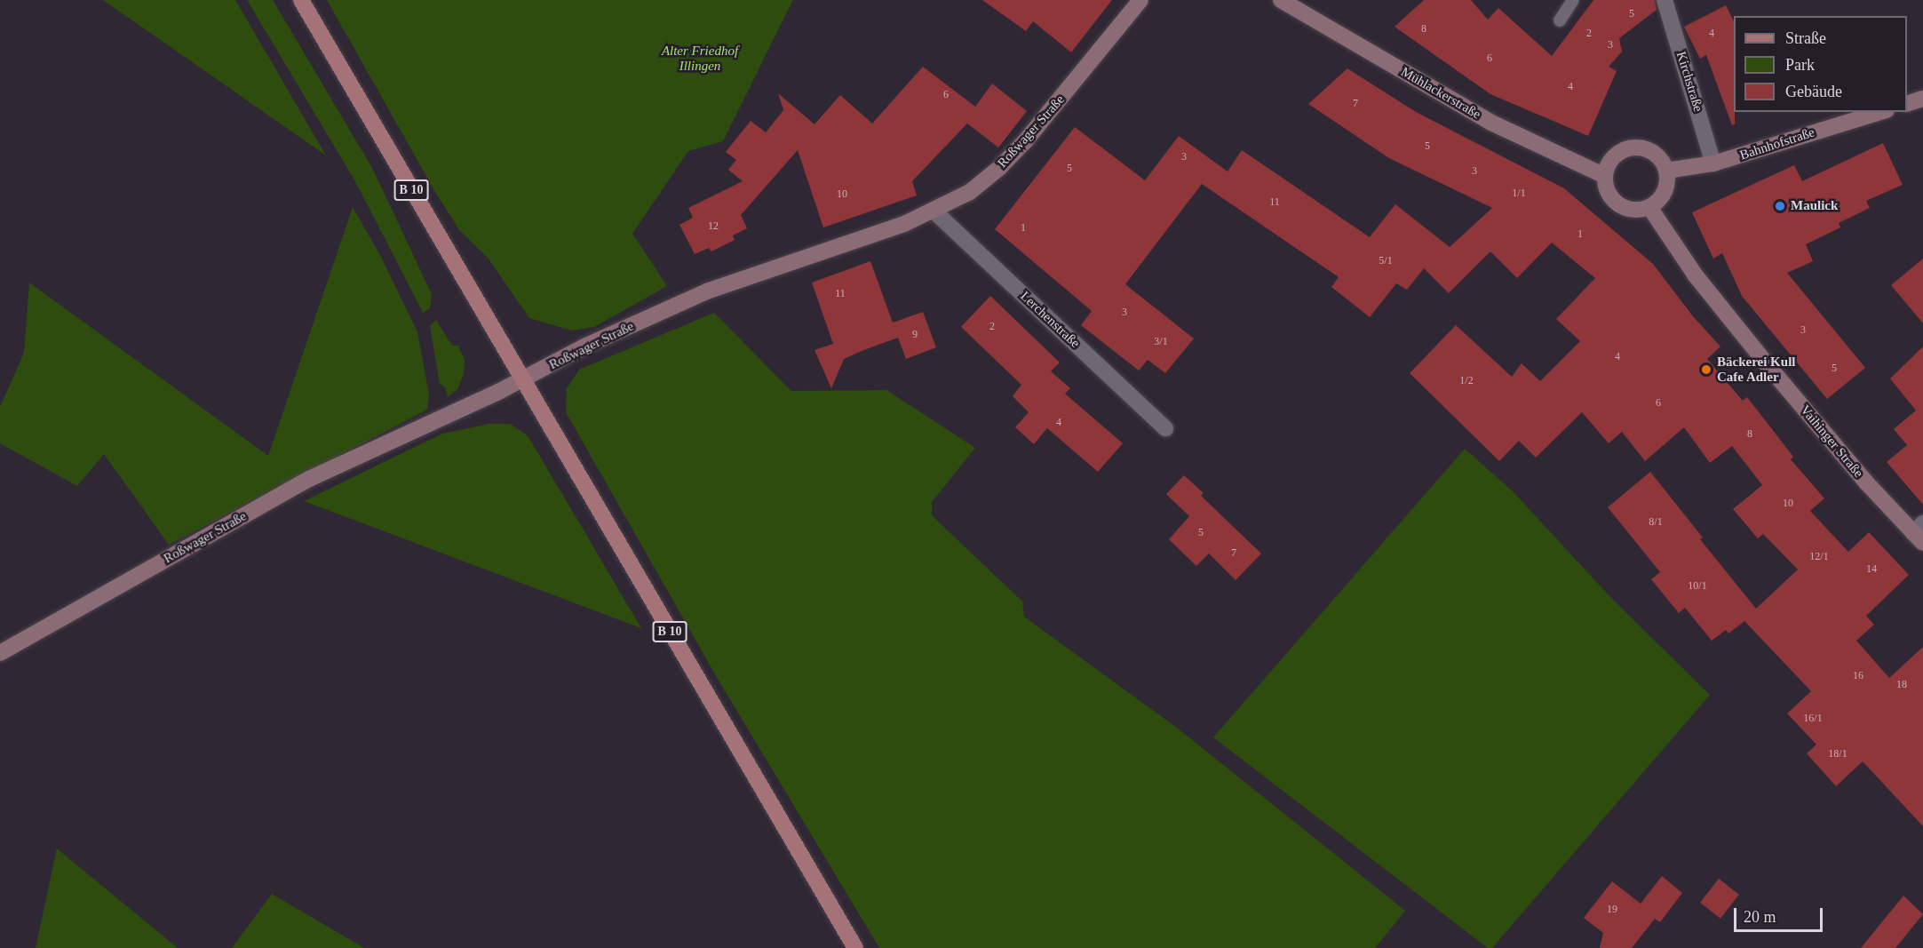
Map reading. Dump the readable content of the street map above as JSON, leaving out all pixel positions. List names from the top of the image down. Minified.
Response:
{"streets":{"main road":["B 10"],"street":["Kirchstraße","Mühlackerstraße","Roßwager Straße","Bahnhofstraße","Lerchenstraße","Vaihinger Straße"]},"crossings":[["Kirchstraße","Bahnhofstraße"],["Mühlackerstraße","Bahnhofstraße"],["Mühlackerstraße","Vaihinger Straße"],["Roßwager Straße","B 10"],["Roßwager Straße","Lerchenstraße"],["Bahnhofstraße","Vaihinger Straße"]],"parks":["Alter Friedhof Illingen"],"places":["Maulick","Bäckerei Kull Cafe Adler"],"house_numbers":["5","8","2","4","3","6","4","6","7","5","3","5","3","1/1","10","11","12","1","1","5/1","11","3","2","3","9","3/1","4","5","1/2","6","4","8","10","8/1","5","7","12/1","14","10/1","16","18","16/1","18/1","19"],"legend":["Straße","Park","Gebäude"],"scale_bar":"20 m"}
